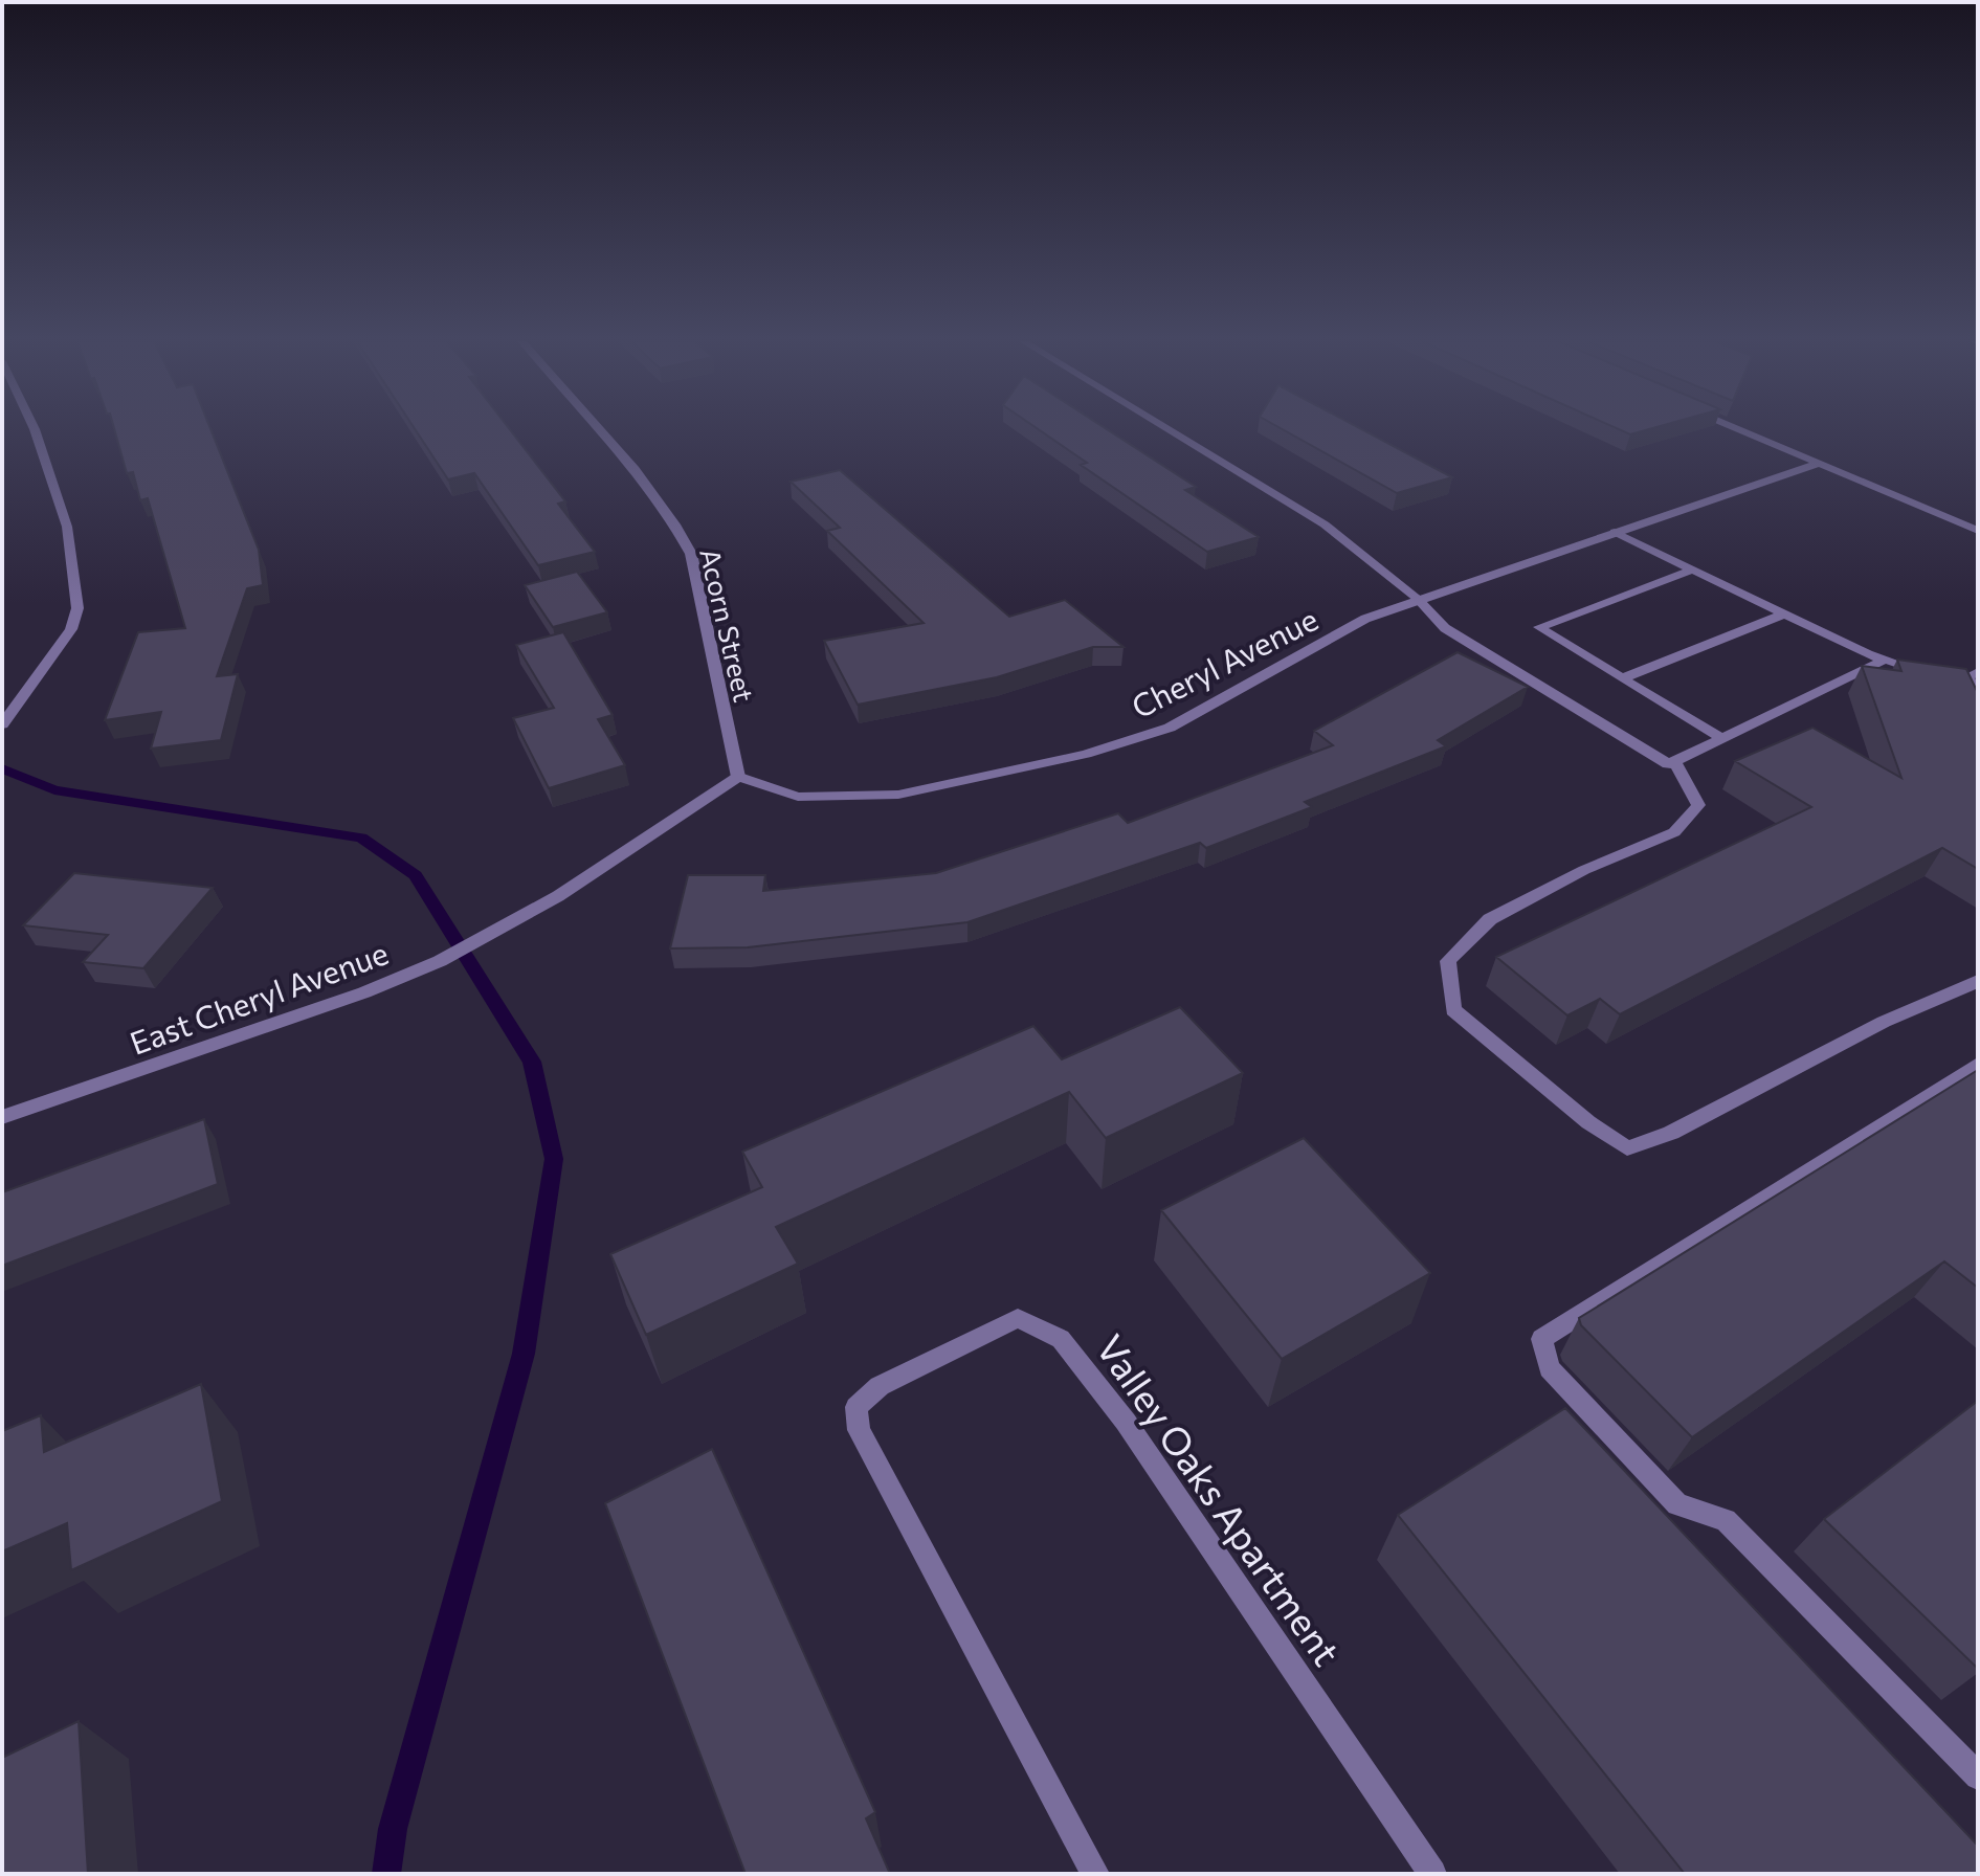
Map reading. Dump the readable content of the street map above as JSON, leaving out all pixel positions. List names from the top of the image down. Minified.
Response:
{"streets":{"street":["Acorn Street","Cheryl Avenue","East Cheryl Avenue","Valley Oaks Apartment"]},"crossings":[["Acorn Street","Cheryl Avenue"],["Acorn Street","East Cheryl Avenue"],["Cheryl Avenue","East Cheryl Avenue"]]}
